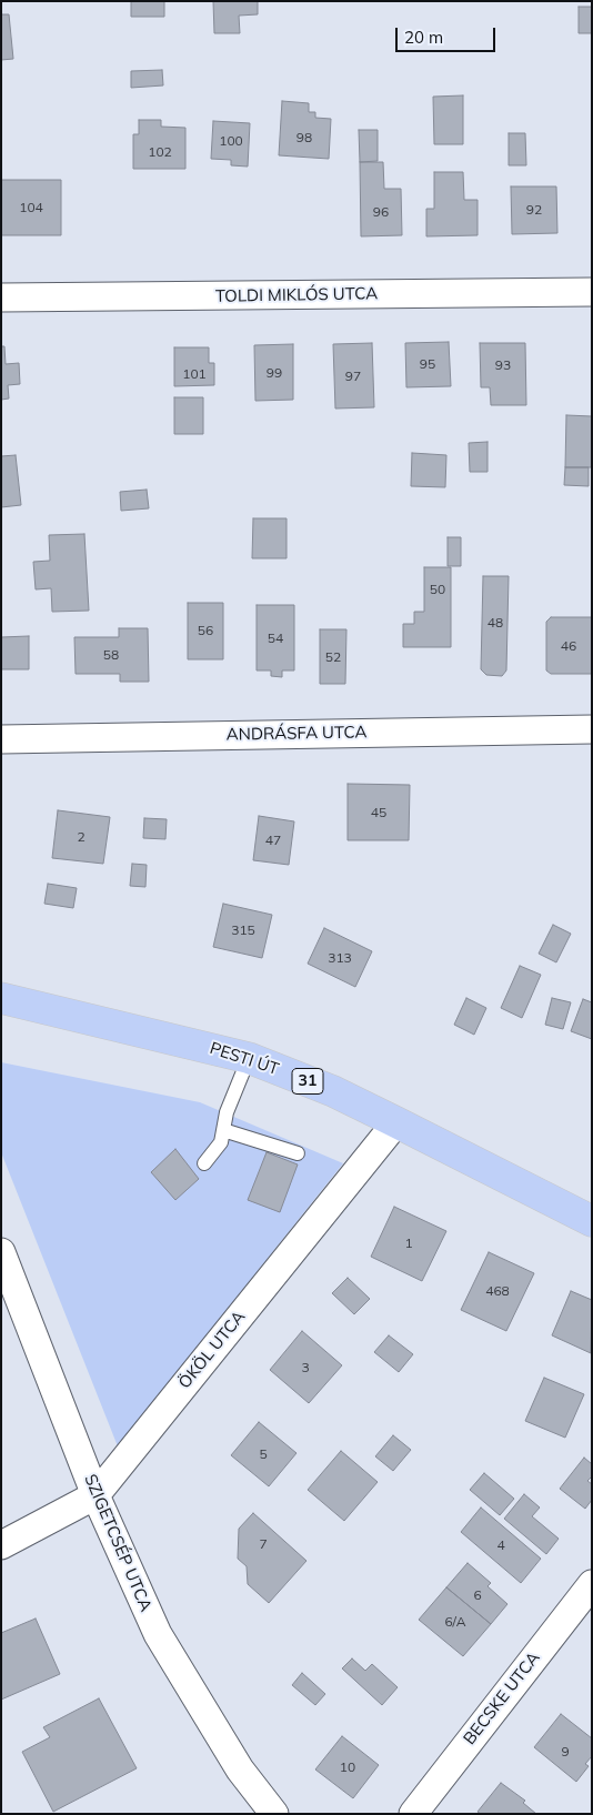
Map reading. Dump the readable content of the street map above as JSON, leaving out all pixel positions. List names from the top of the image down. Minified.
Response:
{"streets":{"main road":["PESTI ÚT","31"],"street":["TOLDI MIKLÓS UTCA","ANDRÁSFA UTCA","ÖKÖL UTCA","SZIGETCSÉP UTCA","BECSKE UTCA"]},"crossings":[["PESTI ÚT","ÖKÖL UTCA"],["ÖKÖL UTCA","SZIGETCSÉP UTCA"]],"house_numbers":["98","100","102","104","92","96","95","93","99","101","97","50","48","56","54","46","58","52","45","2","47","315","313","1","468","3","5","7","4","6","6/A","9","10"],"scale_bar":"20 m"}
